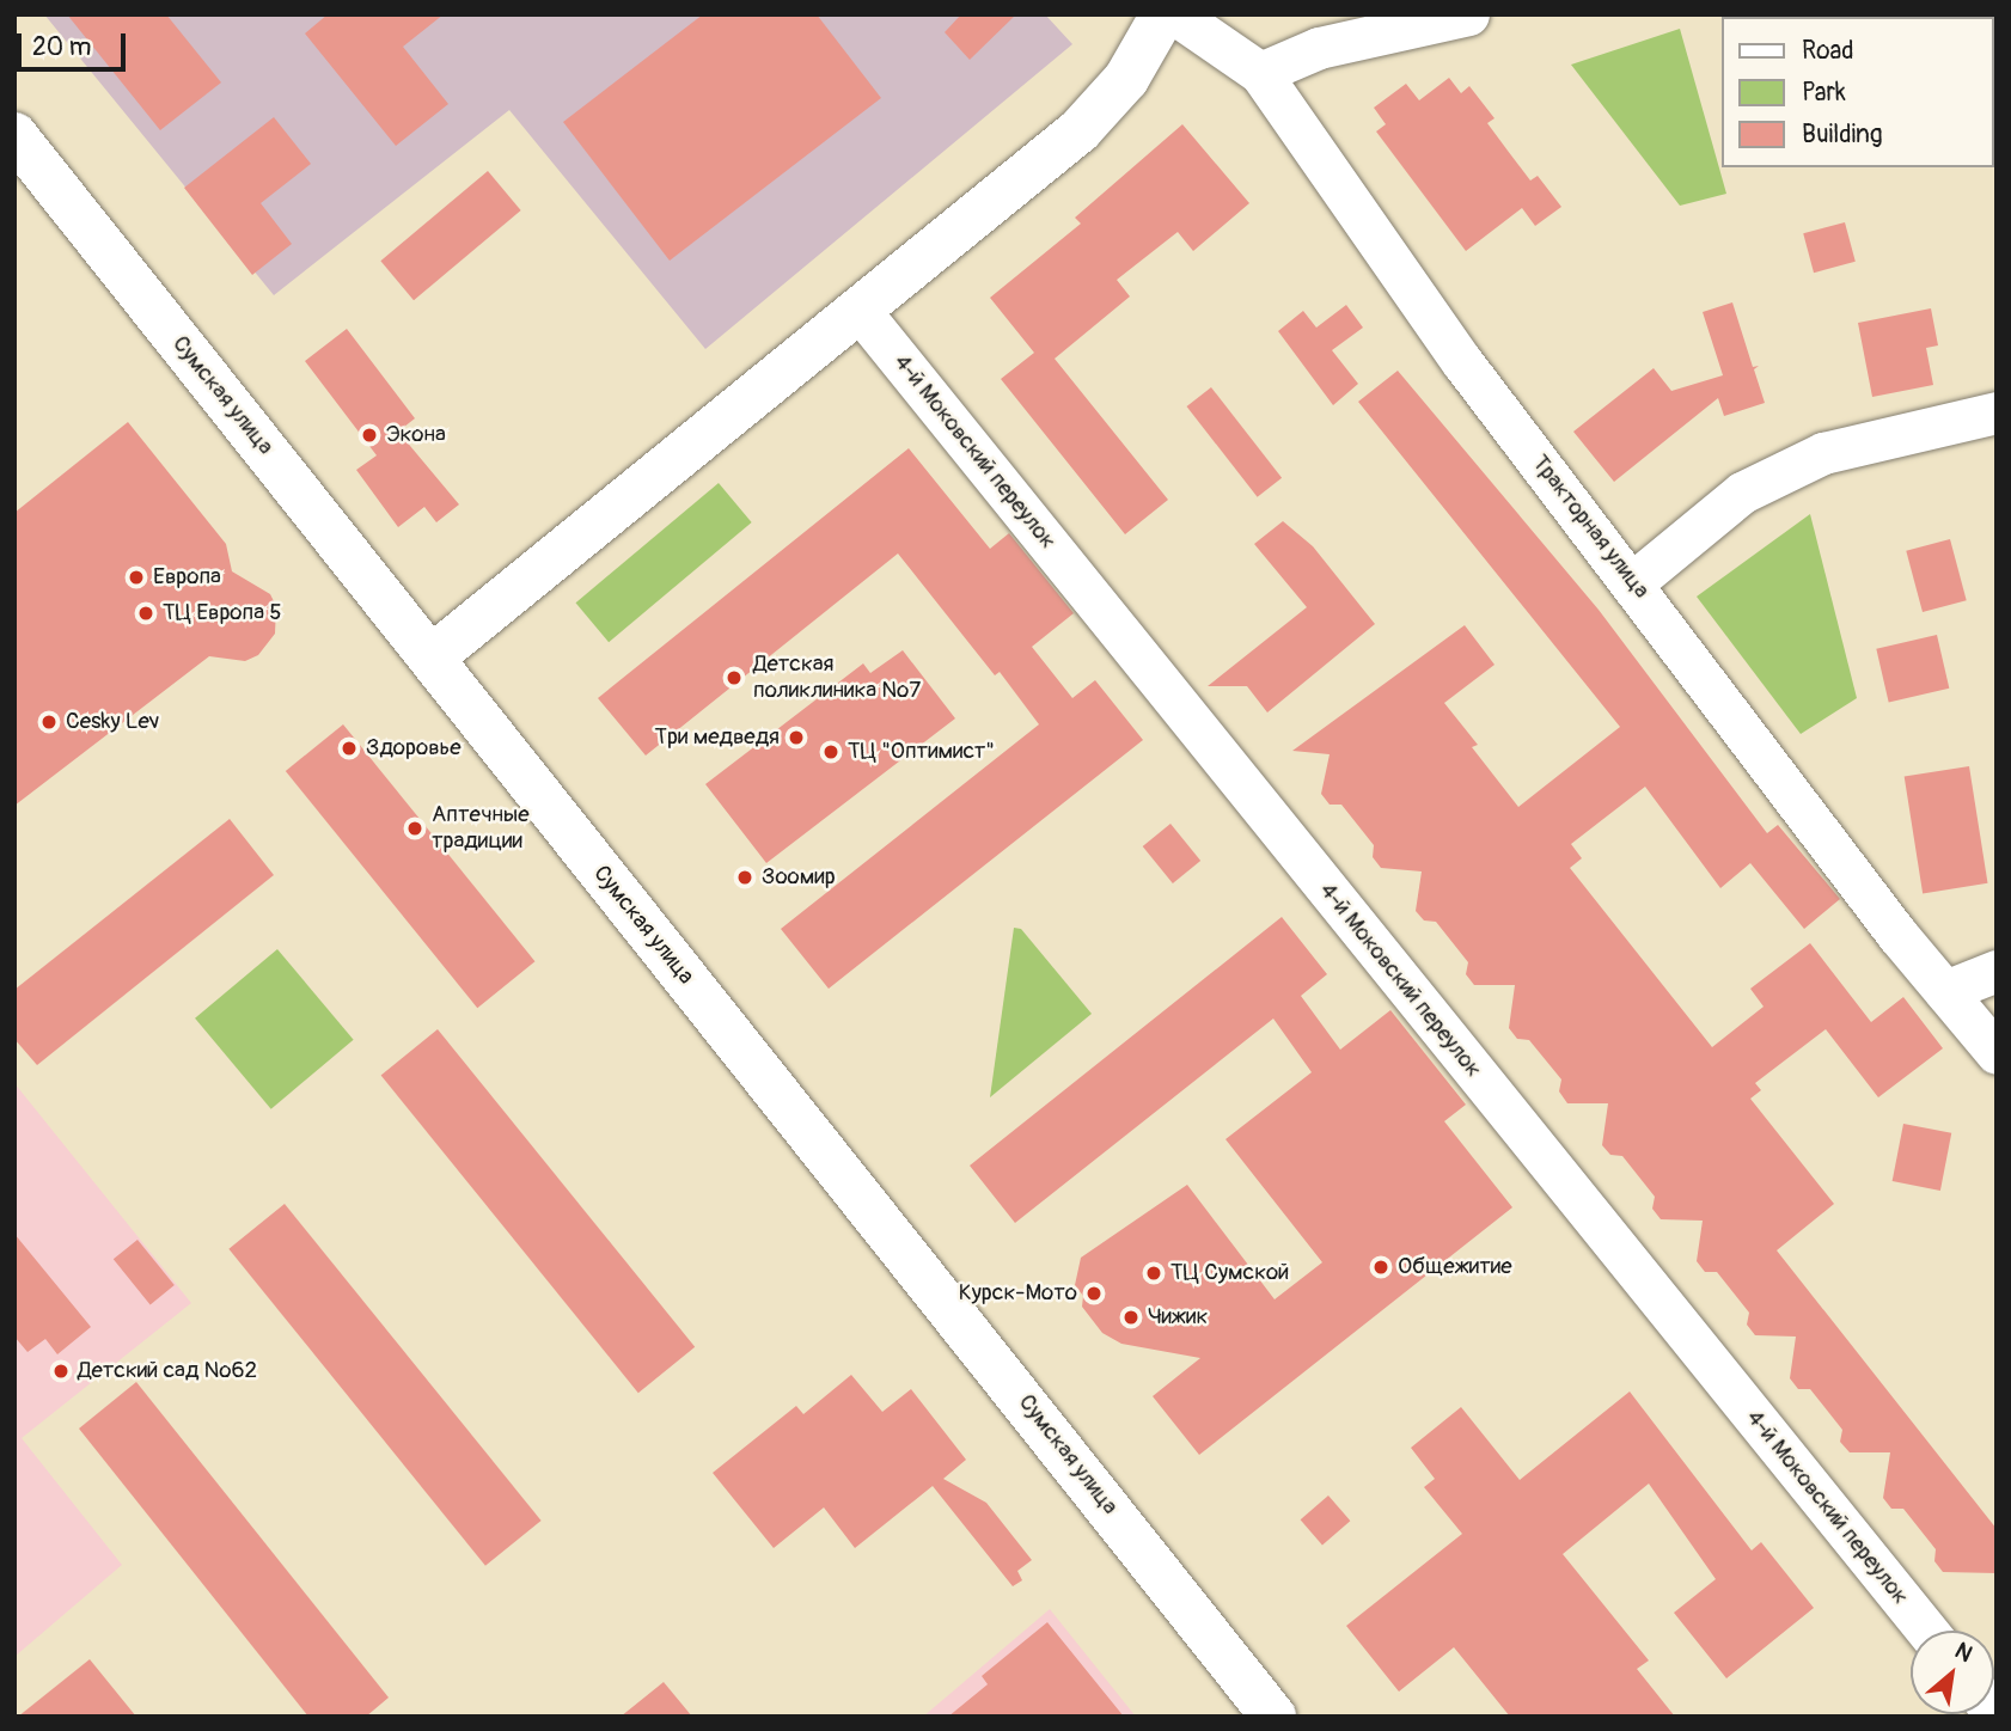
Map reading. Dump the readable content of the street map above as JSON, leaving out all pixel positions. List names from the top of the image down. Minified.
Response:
{"streets":{"main road":["Сумская улица"],"street":["4-й Моковский переулок","Тракторная улица"]},"places":["Экона","Европа","ТЦ Европа 5","Детская поликлиника №7","Cesky Lev","Три медведя","Здоровье","ТЦ \"Оптимист\"","Аптечные традиции","Зоомир","Общежитие","ТЦ Сумской","Курск-Мото","Чижик","Детский сад №62"],"legend":["Road","Park","Building"],"scale_bar":"20 m","north":"top right"}
